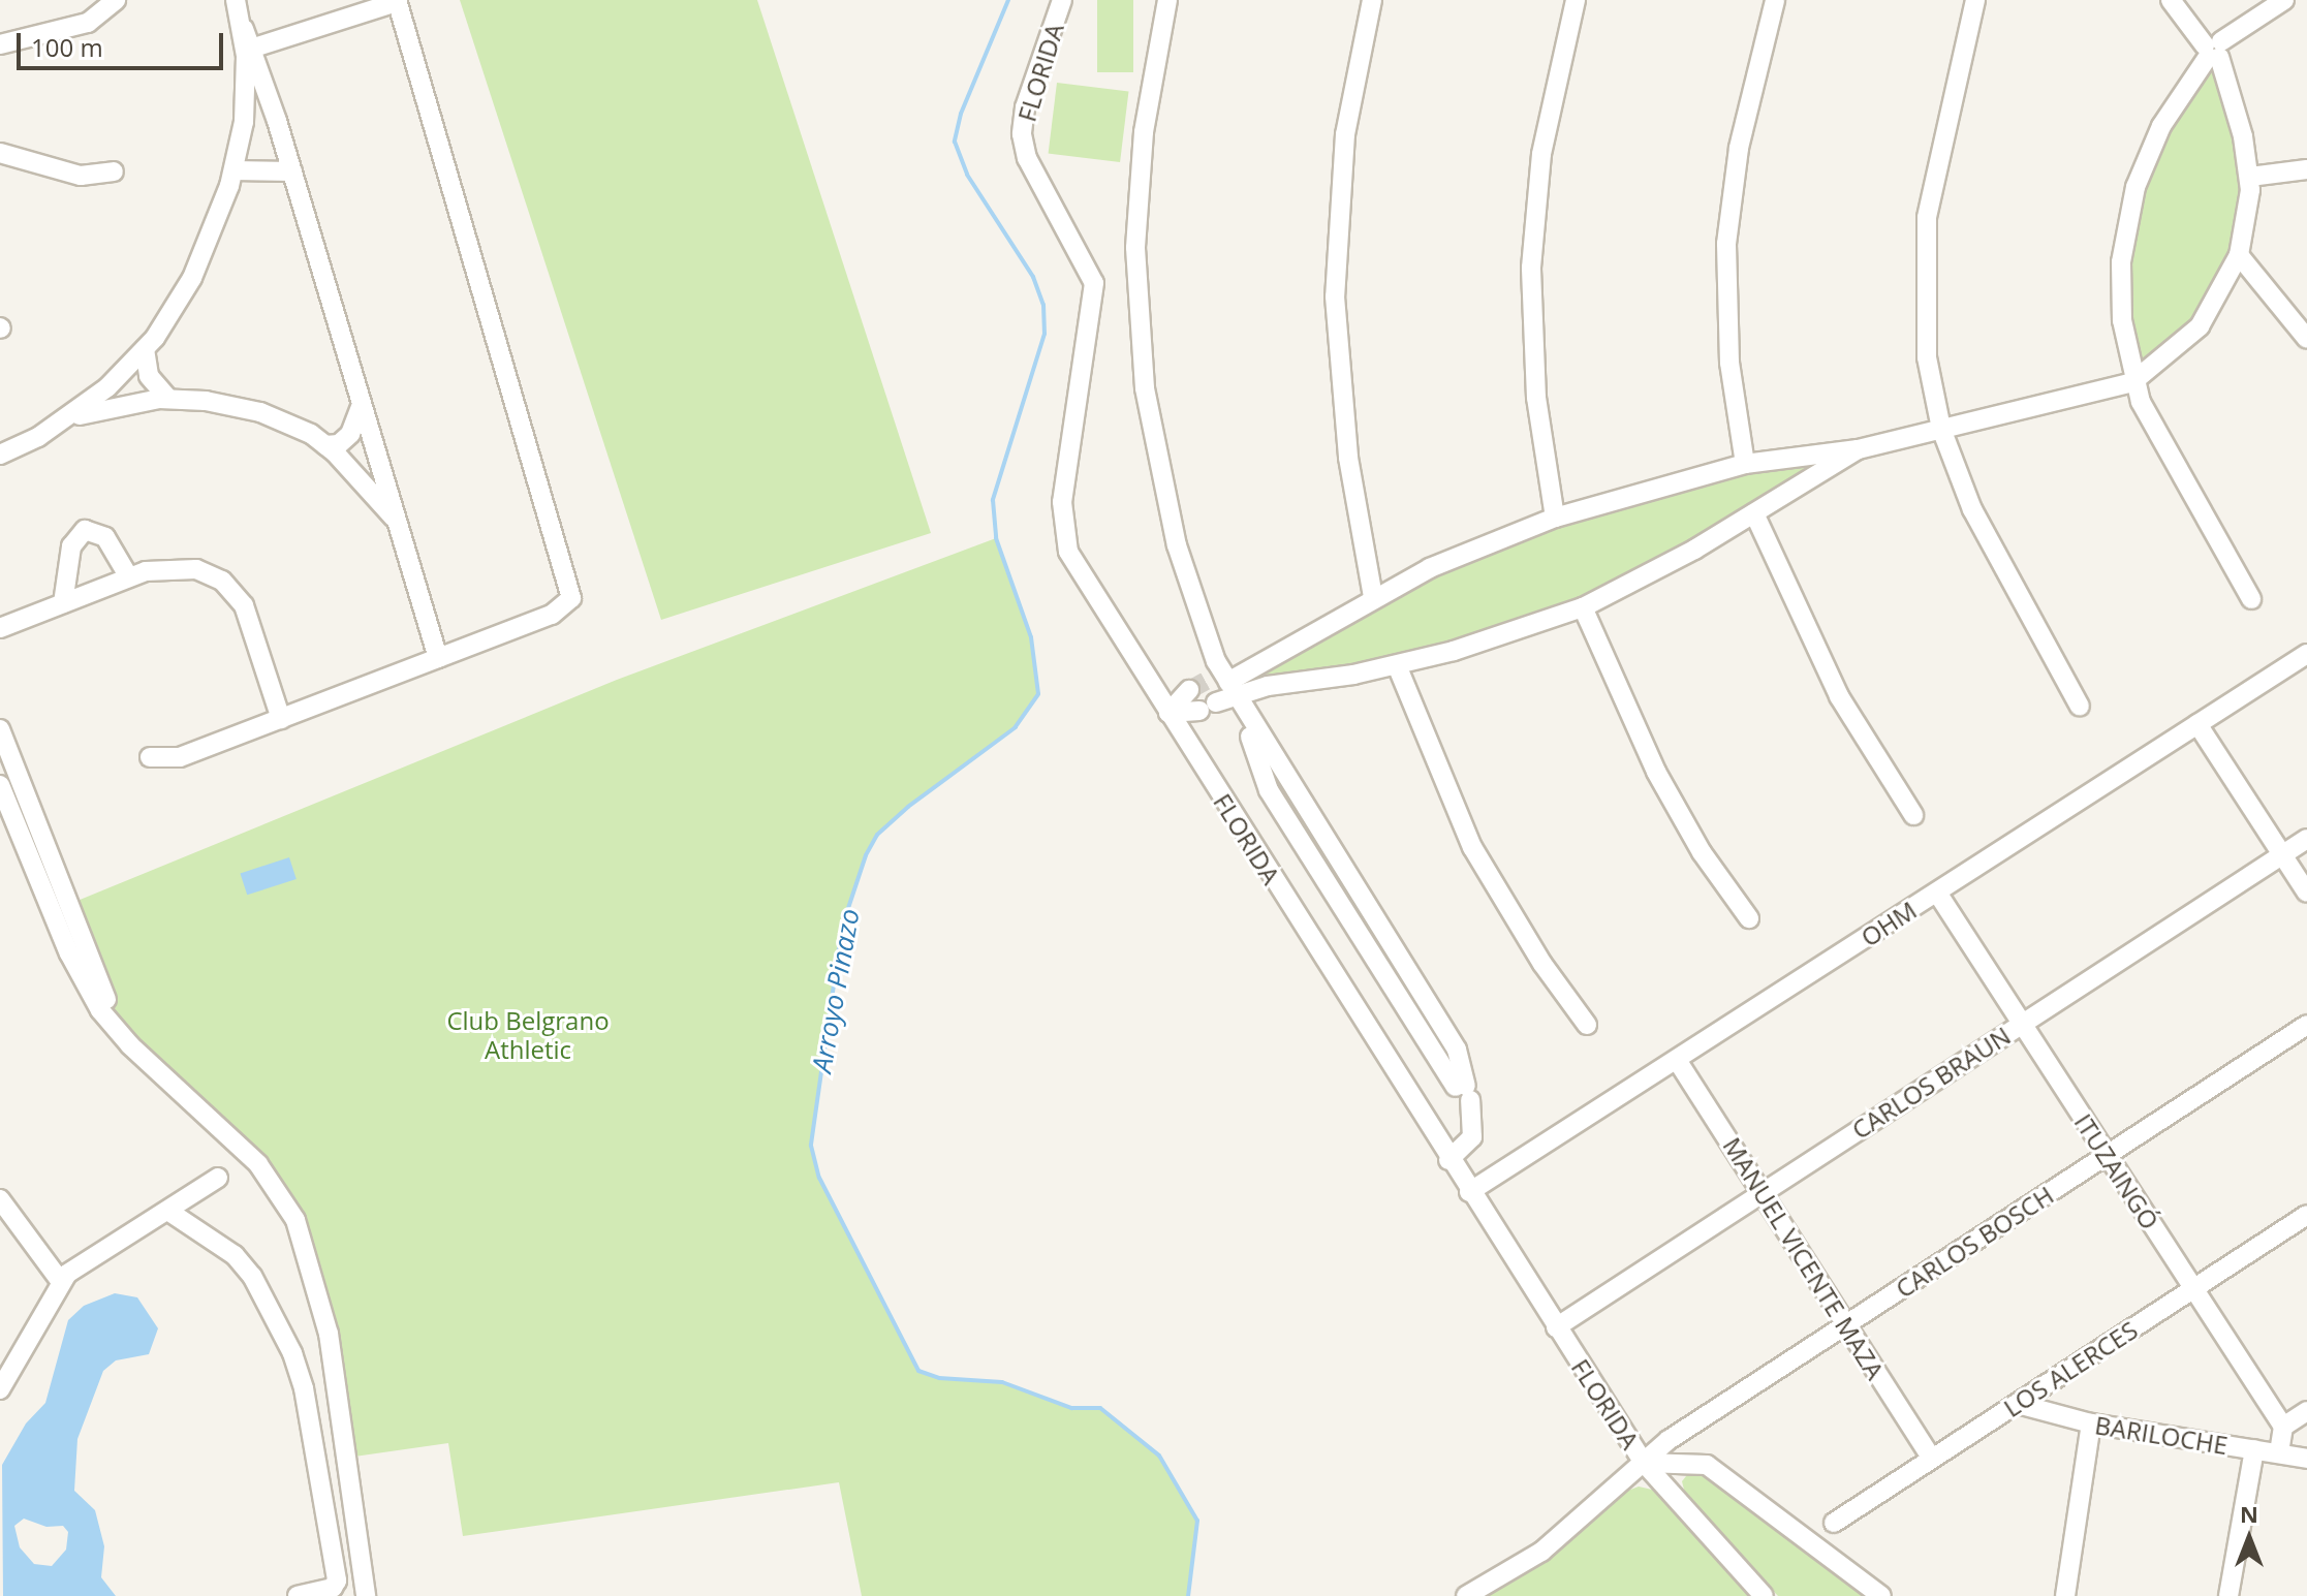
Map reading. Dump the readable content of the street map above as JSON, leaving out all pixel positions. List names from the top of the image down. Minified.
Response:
{"streets":{"street":["FLORIDA","OHM","CARLOS BRAUN","ITUZAINGÓ","CARLOS BOSCH","MANUEL VICENTE MAZA","LOS ALERCES","BARILOCHE"]},"crossings":[["FLORIDA","OHM"],["FLORIDA","CARLOS BRAUN"],["FLORIDA","CARLOS BOSCH"],["OHM","ITUZAINGÓ"],["OHM","MANUEL VICENTE MAZA"],["CARLOS BRAUN","ITUZAINGÓ"],["CARLOS BRAUN","MANUEL VICENTE MAZA"],["ITUZAINGÓ","CARLOS BOSCH"],["ITUZAINGÓ","LOS ALERCES"],["CARLOS BOSCH","MANUEL VICENTE MAZA"],["MANUEL VICENTE MAZA","LOS ALERCES"],["LOS ALERCES","BARILOCHE"]],"water":["Arroyo Pinazo"],"parks":["Club Belgrano Athletic"],"scale_bar":"100 m","north":"top"}
